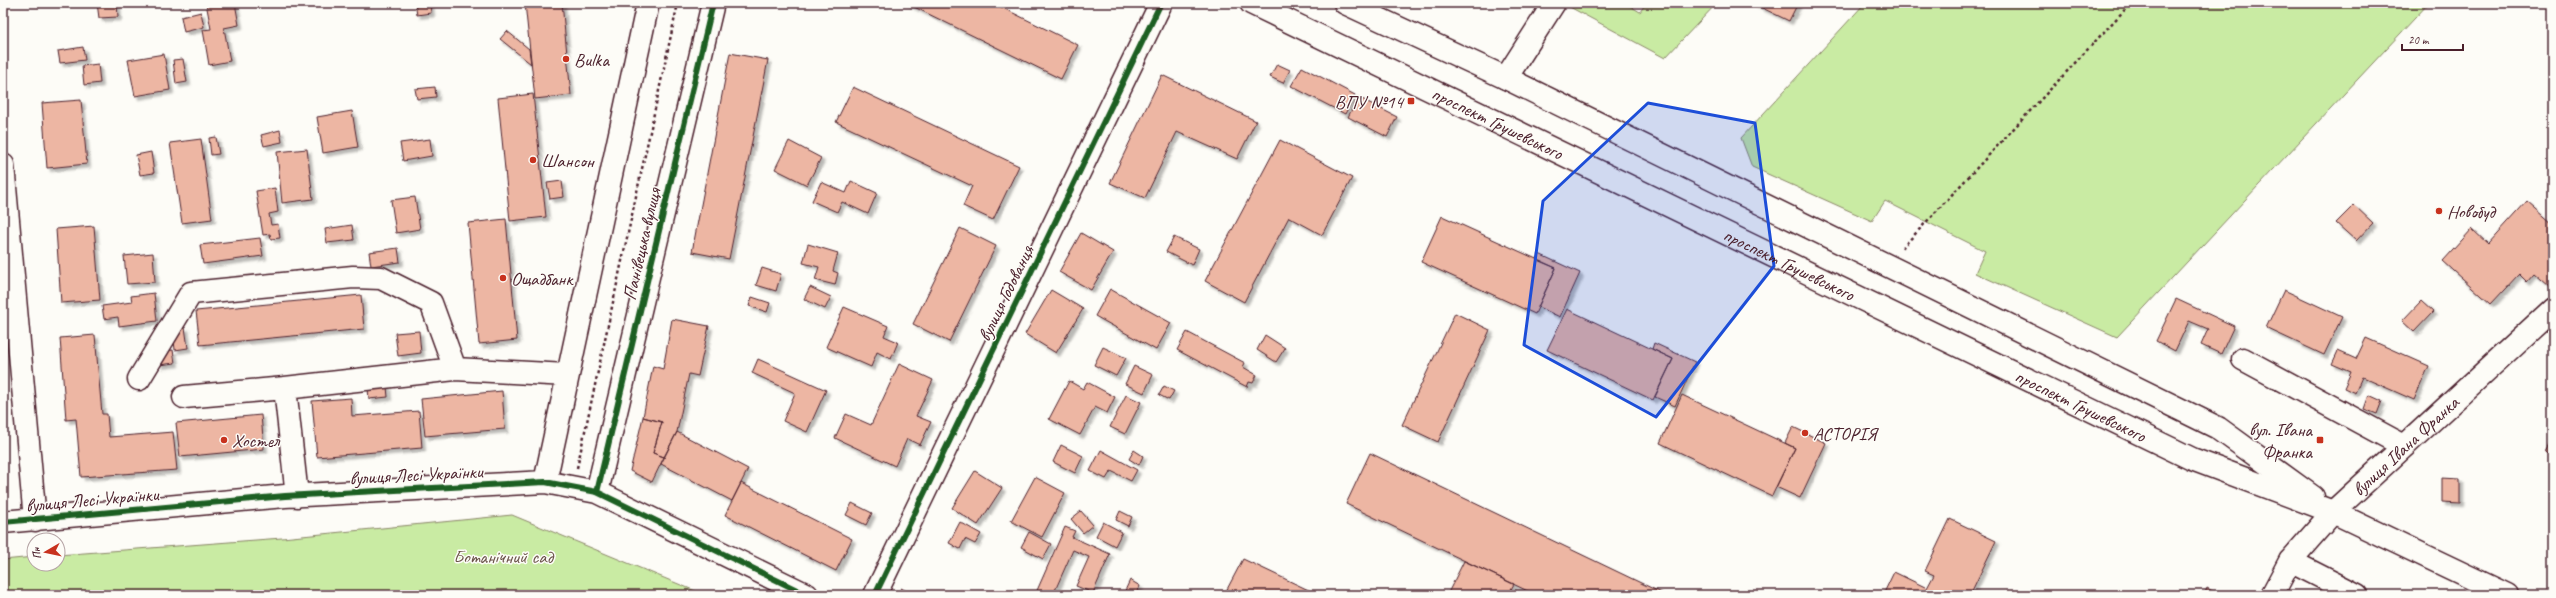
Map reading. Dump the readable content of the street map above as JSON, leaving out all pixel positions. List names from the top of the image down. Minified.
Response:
{"streets":{"street":["проспект Грушевського","Панівецька вулиця","вулиця Годованця","вулиця Івана Франка","вулиця Лесі Українки"]},"crossings":[["проспект Грушевського","вулиця Івана Франка"],["Панівецька вулиця","вулиця Лесі Українки"]],"parks":["Ботанічний сад"],"places":{"other":["Bulka","Шансон","Новобуд","Ощадбанк","АСТОРІЯ","Хостел"],"transit":["ВПУ №14","вул. Івана Франка"]},"scale_bar":"20 m","north":"left"}
